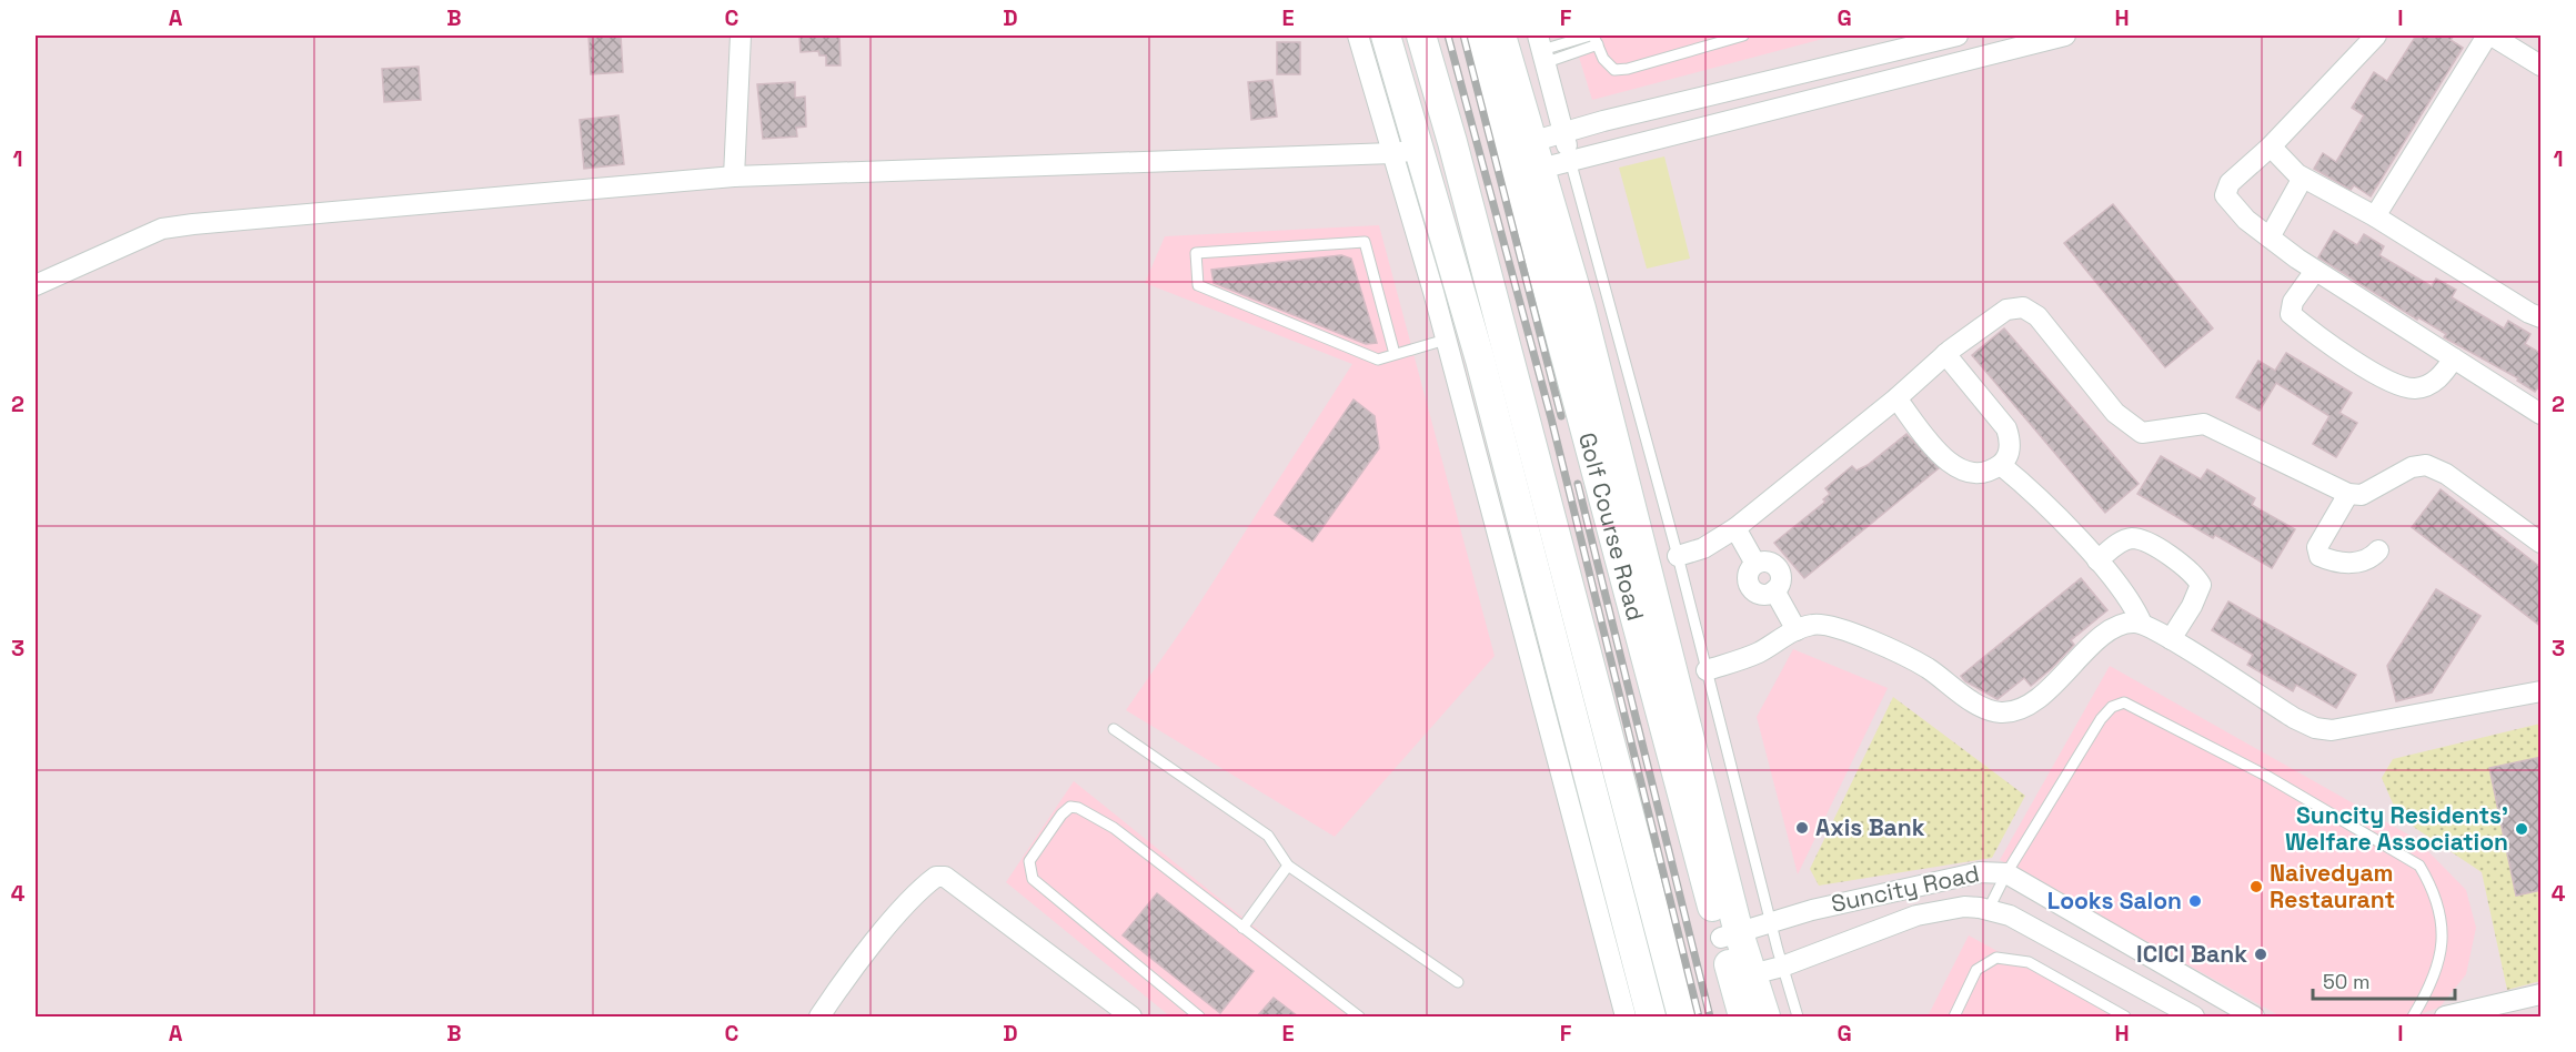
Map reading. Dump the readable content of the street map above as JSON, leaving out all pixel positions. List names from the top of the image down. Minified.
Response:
{"streets":{"main road":["Golf Course Road"],"street":["Suncity Road"]},"crossings":[["Golf Course Road","Suncity Road"]],"places":["Axis Bank","Suncity Residents' Welfare Association","Naivedyam Restaurant","Looks Salon","ICICI Bank"],"scale_bar":"50 m","grid":{"columns":["A","B","C","D","E","F","G","H","I"],"rows":["1","2","3","4"]}}
